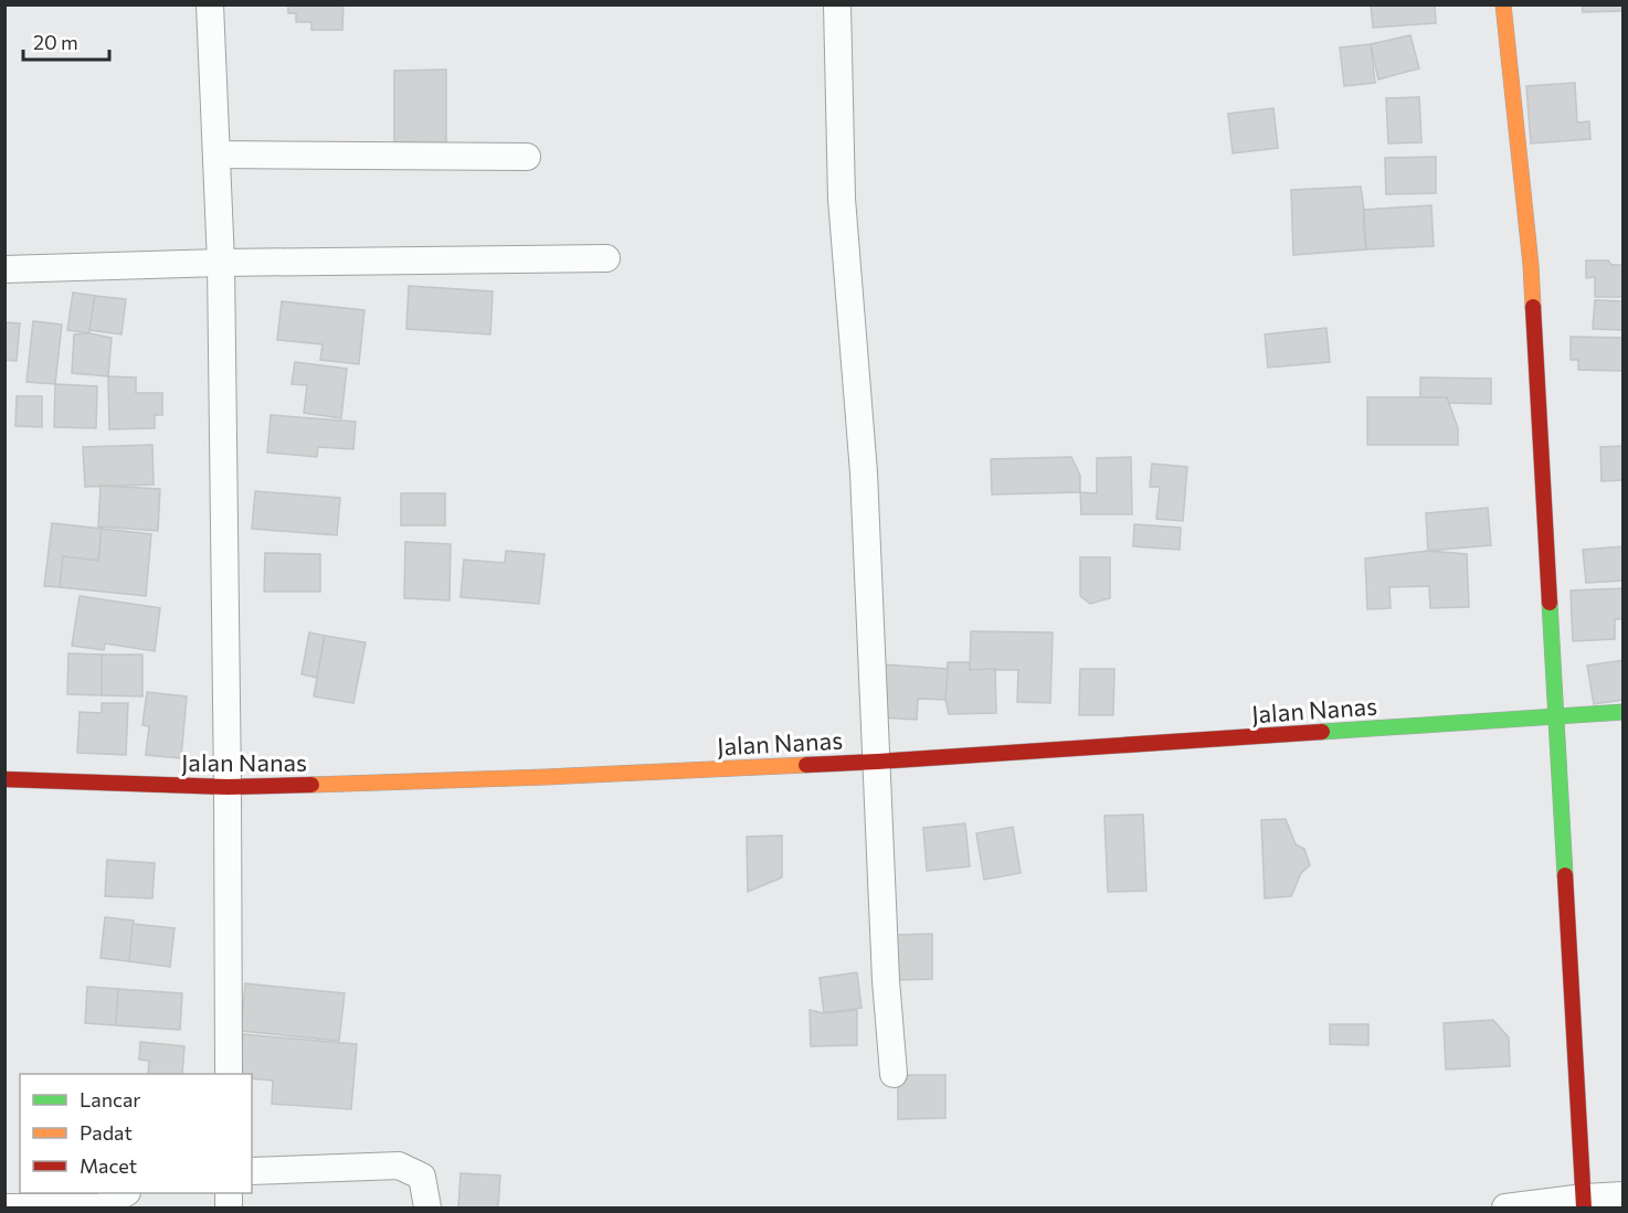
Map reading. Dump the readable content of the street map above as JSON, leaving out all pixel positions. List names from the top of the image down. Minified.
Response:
{"streets":{"street":["Jalan Nanas"]},"legend":["Lancar","Padat","Macet"],"scale_bar":"20 m"}
